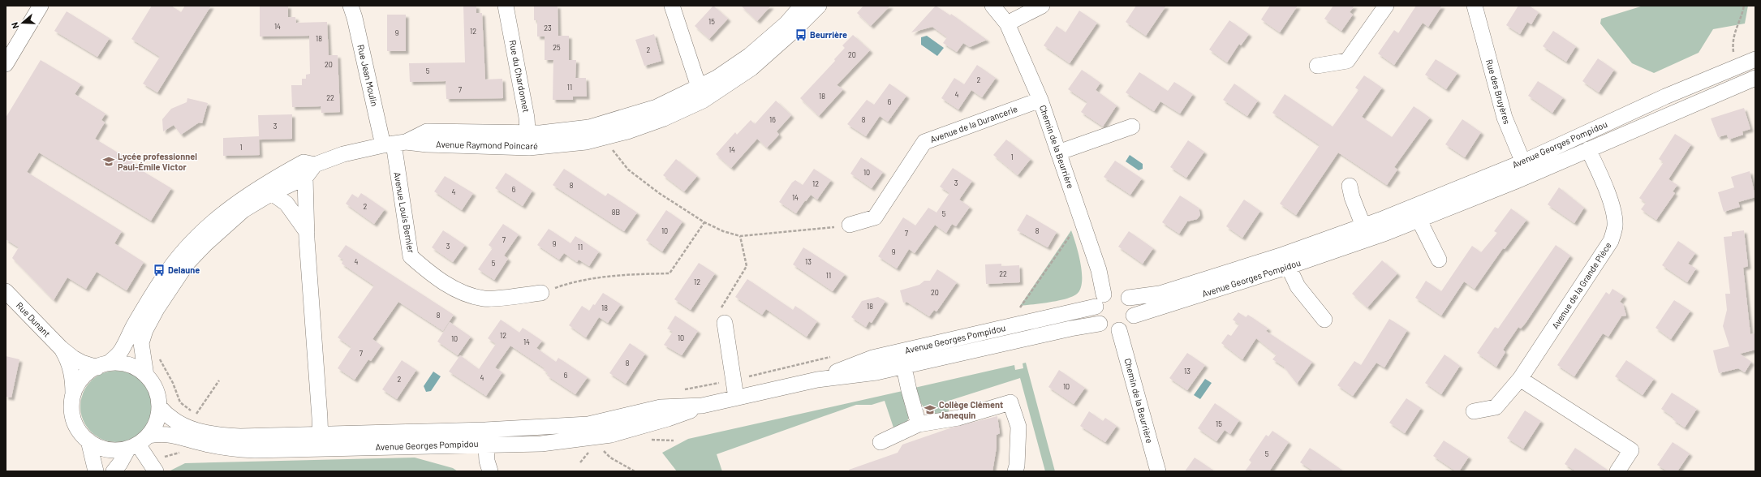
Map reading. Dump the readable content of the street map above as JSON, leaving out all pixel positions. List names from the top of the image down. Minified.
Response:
{"streets":{"street":["Rue Jean Moulin","Rue du Chardonnet","Rue des Bruyères","Avenue de la Durancerie","Avenue Georges Pompidou","Avenue Raymond Poincaré","Chemin de la Beurrière","Avenue Louis Bernier","Avenue de la Grande Pièce","Rue Dunant"]},"crossings":[["Rue Jean Moulin","Avenue Raymond Poincaré"],["Rue Jean Moulin","Avenue Louis Bernier"],["Rue du Chardonnet","Avenue Raymond Poincaré"],["Rue des Bruyères","Avenue Georges Pompidou"],["Avenue de la Durancerie","Chemin de la Beurrière"],["Avenue Georges Pompidou","Avenue Raymond Poincaré"],["Avenue Georges Pompidou","Chemin de la Beurrière"],["Avenue Georges Pompidou","Avenue de la Grande Pièce"],["Avenue Georges Pompidou","Rue Dunant"],["Avenue Raymond Poincaré","Avenue Louis Bernier"],["Avenue Raymond Poincaré","Rue Dunant"]],"places":{"bus stop":["Beurrière","Delaune"],"school or university":["Lycée professionnel Paul-Émile Victor","Collège Clément Janequin"]},"house_numbers":["15","14","23","12","9","18","25","2","20","20","5","2","11","7","4","18","22","6","16","8","3","1","14","1","10","3","12","8","6","4","14","2","8B","5","10","8","7","7","9","3","11","9","4","13","5","22","11","12","20","18","18","8","12","10","10","14","7","8","13","6","4","2","10","15","5"],"north":"left"}
